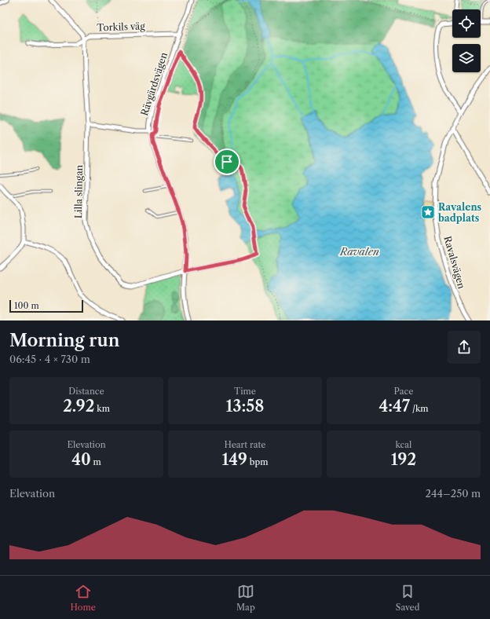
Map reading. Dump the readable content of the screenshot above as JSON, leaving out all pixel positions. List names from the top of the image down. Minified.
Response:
{"streets":{"street":["Torkils väg","Rävgärdsvägen","Lilla slingan","Ravalsvägen"]},"crossings":[["Torkils väg","Rävgärdsvägen"],["Torkils väg","Lilla slingan"],["Rävgärdsvägen","Lilla slingan"]],"water":["Ravalen"],"places":{"place":["Ravalens badplats"]},"scale_bar":"100 m","page":{"scale":"100 m","heading":["Morning run","06:45 · 4 × 730 m"],"stats":[["Distance","2.92 km"],["Time","13:58"],["Pace","4:47 /km"],["Elevation","40 m"],["Heart rate","149 bpm"],["kcal","192"]],"chart":["Elevation","244–250 m"],"tabs":["Home","Map","Saved"]}}
